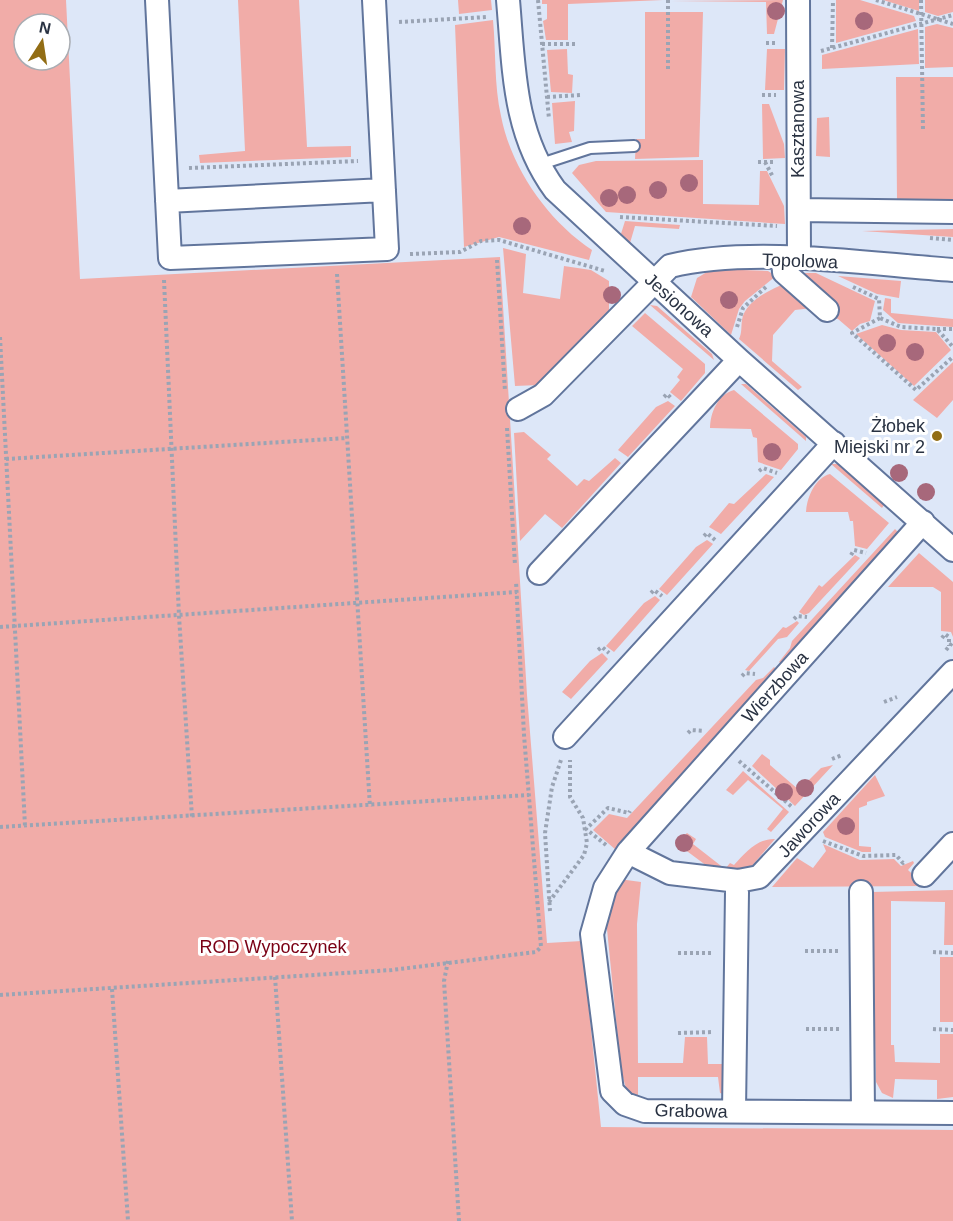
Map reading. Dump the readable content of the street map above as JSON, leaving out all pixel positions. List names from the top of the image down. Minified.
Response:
{"streets":{"street":["Kasztanowa","Topolowa","Jesionowa","Wierzbowa","Jaworowa","Grabowa"]},"crossings":[["Kasztanowa","Topolowa"],["Topolowa","Jesionowa"],["Jesionowa","Wierzbowa"],["Wierzbowa","Jaworowa"],["Wierzbowa","Grabowa"],["Jaworowa","Grabowa"]],"parks":["ROD Wypoczynek"],"places":["Żłobek Miejski nr 2"],"north":"top"}
